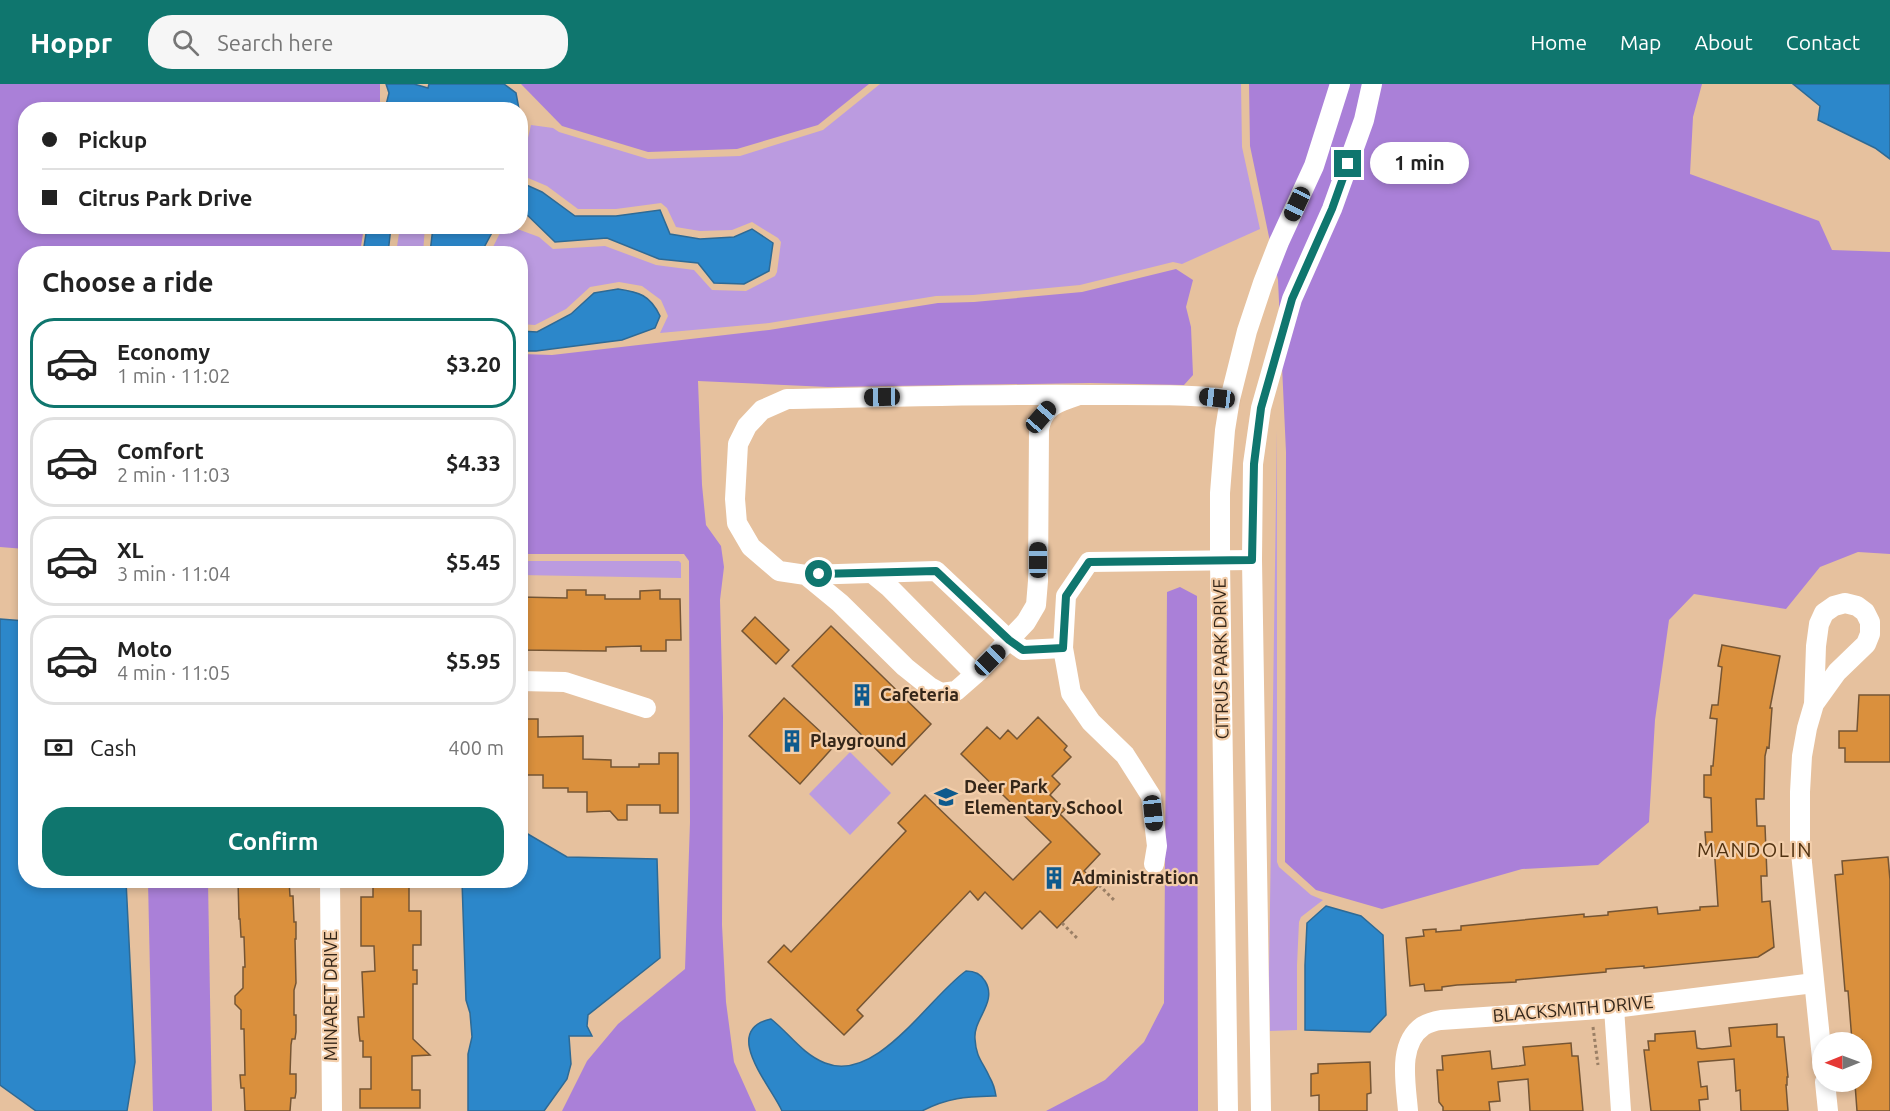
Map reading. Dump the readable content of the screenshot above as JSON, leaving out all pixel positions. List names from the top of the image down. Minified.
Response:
{"streets":{"street":["CITRUS PARK DRIVE","MINARET DRIVE","BLACKSMITH DRIVE"]},"districts":["MANDOLIN"],"places":{"building":["Cafeteria","Playground","Administration"],"school or university":["Deer Park Elementary School"]},"north":"left","page":{"header":"Hoppr","search":"Search here","nav":["Home","Map","About","Contact"],"banner":["Pickup","Citrus Park Drive"],"bubble":"1 min","heading":"Choose a ride","list":[{"name":"Economy","note":"1 min · 11:02","value":"$3.20"},{"name":"Comfort","note":"2 min · 11:03","value":"$4.33"},{"name":"XL","note":"3 min · 11:04","value":"$5.45"},{"name":"Moto","note":"4 min · 11:05","value":"$5.95"}],"pay":["Cash","400 m"],"buttons":"Confirm"}}
